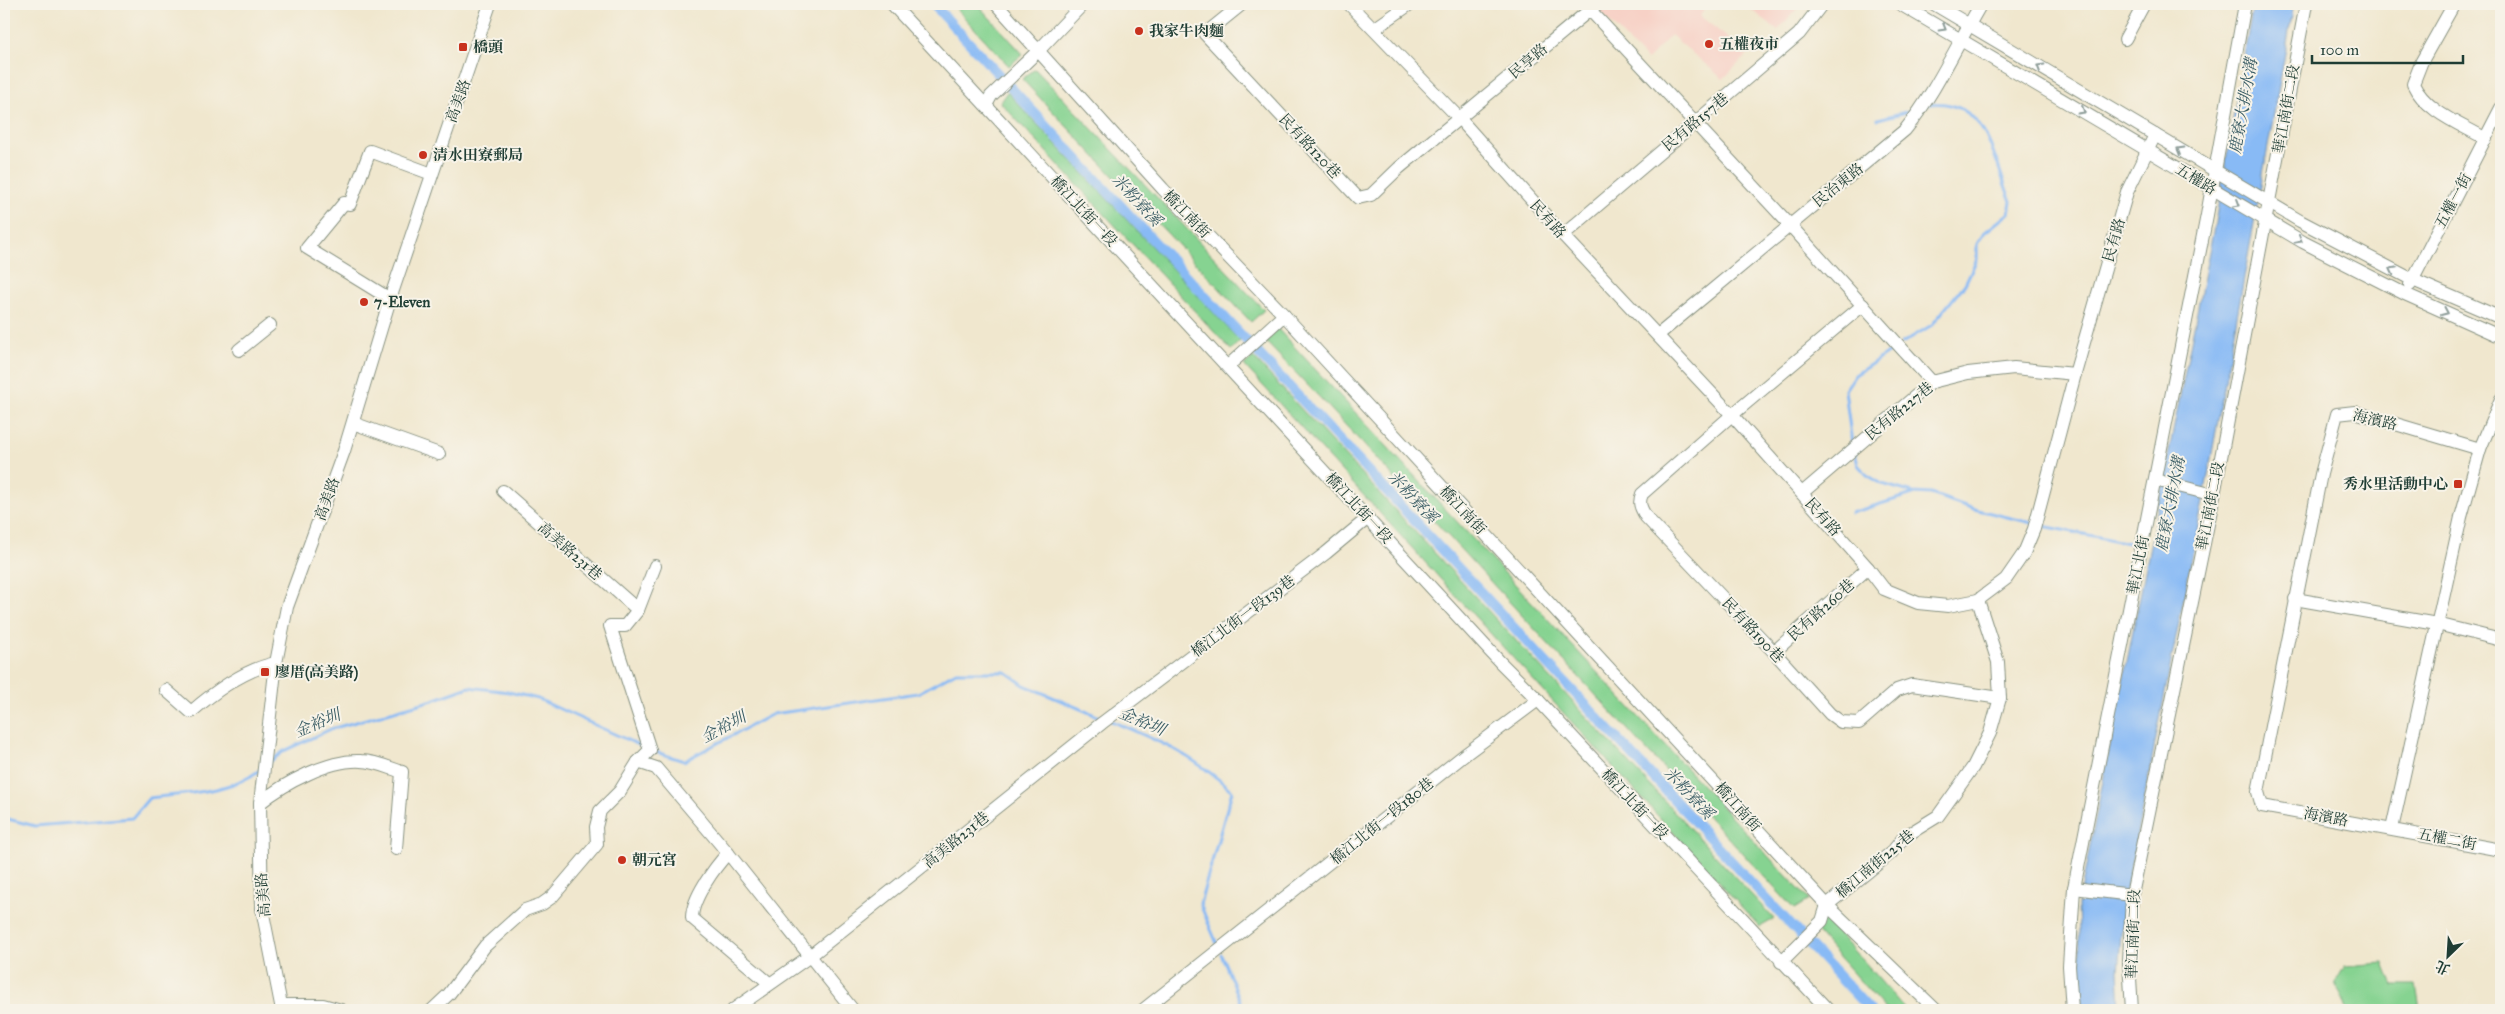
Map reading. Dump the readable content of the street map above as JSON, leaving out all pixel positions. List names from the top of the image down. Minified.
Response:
{"streets":{"street":["民享路","高美路","華江南街二段","民有路157巷","民有路120巷","五權路","民治東路","五權一街","橋江北街一段","橋江南街","民有路","民有路227巷","海濱路","高美路231巷","華江北街","民有路260巷","橋江北街一段139巷","民有路190巷","橋江北街一段180巷","五權二街","橋江南街225巷"]},"crossings":[["民享路","民有路120巷"],["民享路","民有路"],["華江南街二段","五權路"],["民有路157巷","民有路"],["民有路120巷","民有路"],["五權路","民治東路"],["五權路","五權一街"],["五權路","民有路"],["五權路","華江北街"],["民治東路","民有路"],["橋江北街一段","橋江北街一段139巷"],["橋江北街一段","橋江北街一段180巷"],["橋江北街一段","橋江南街225巷"],["橋江南街","橋江南街225巷"],["民有路","民有路227巷"],["民有路","民有路260巷"],["民有路","民有路190巷"],["海濱路","五權二街"],["高美路231巷","橋江北街一段139巷"],["民有路260巷","民有路190巷"],["民有路190巷","橋江南街225巷"]],"water":["鹿寮大排水溝","米粉寮溪","金裕圳"],"places":{"other":["我家牛肉麵","五權夜市","清水田寮郵局","7-Eleven","朝元宮"],"transit":["橋頭","秀水里活動中心","廖厝(高美路)"]},"scale_bar":"100 m","north":"bottom left"}
